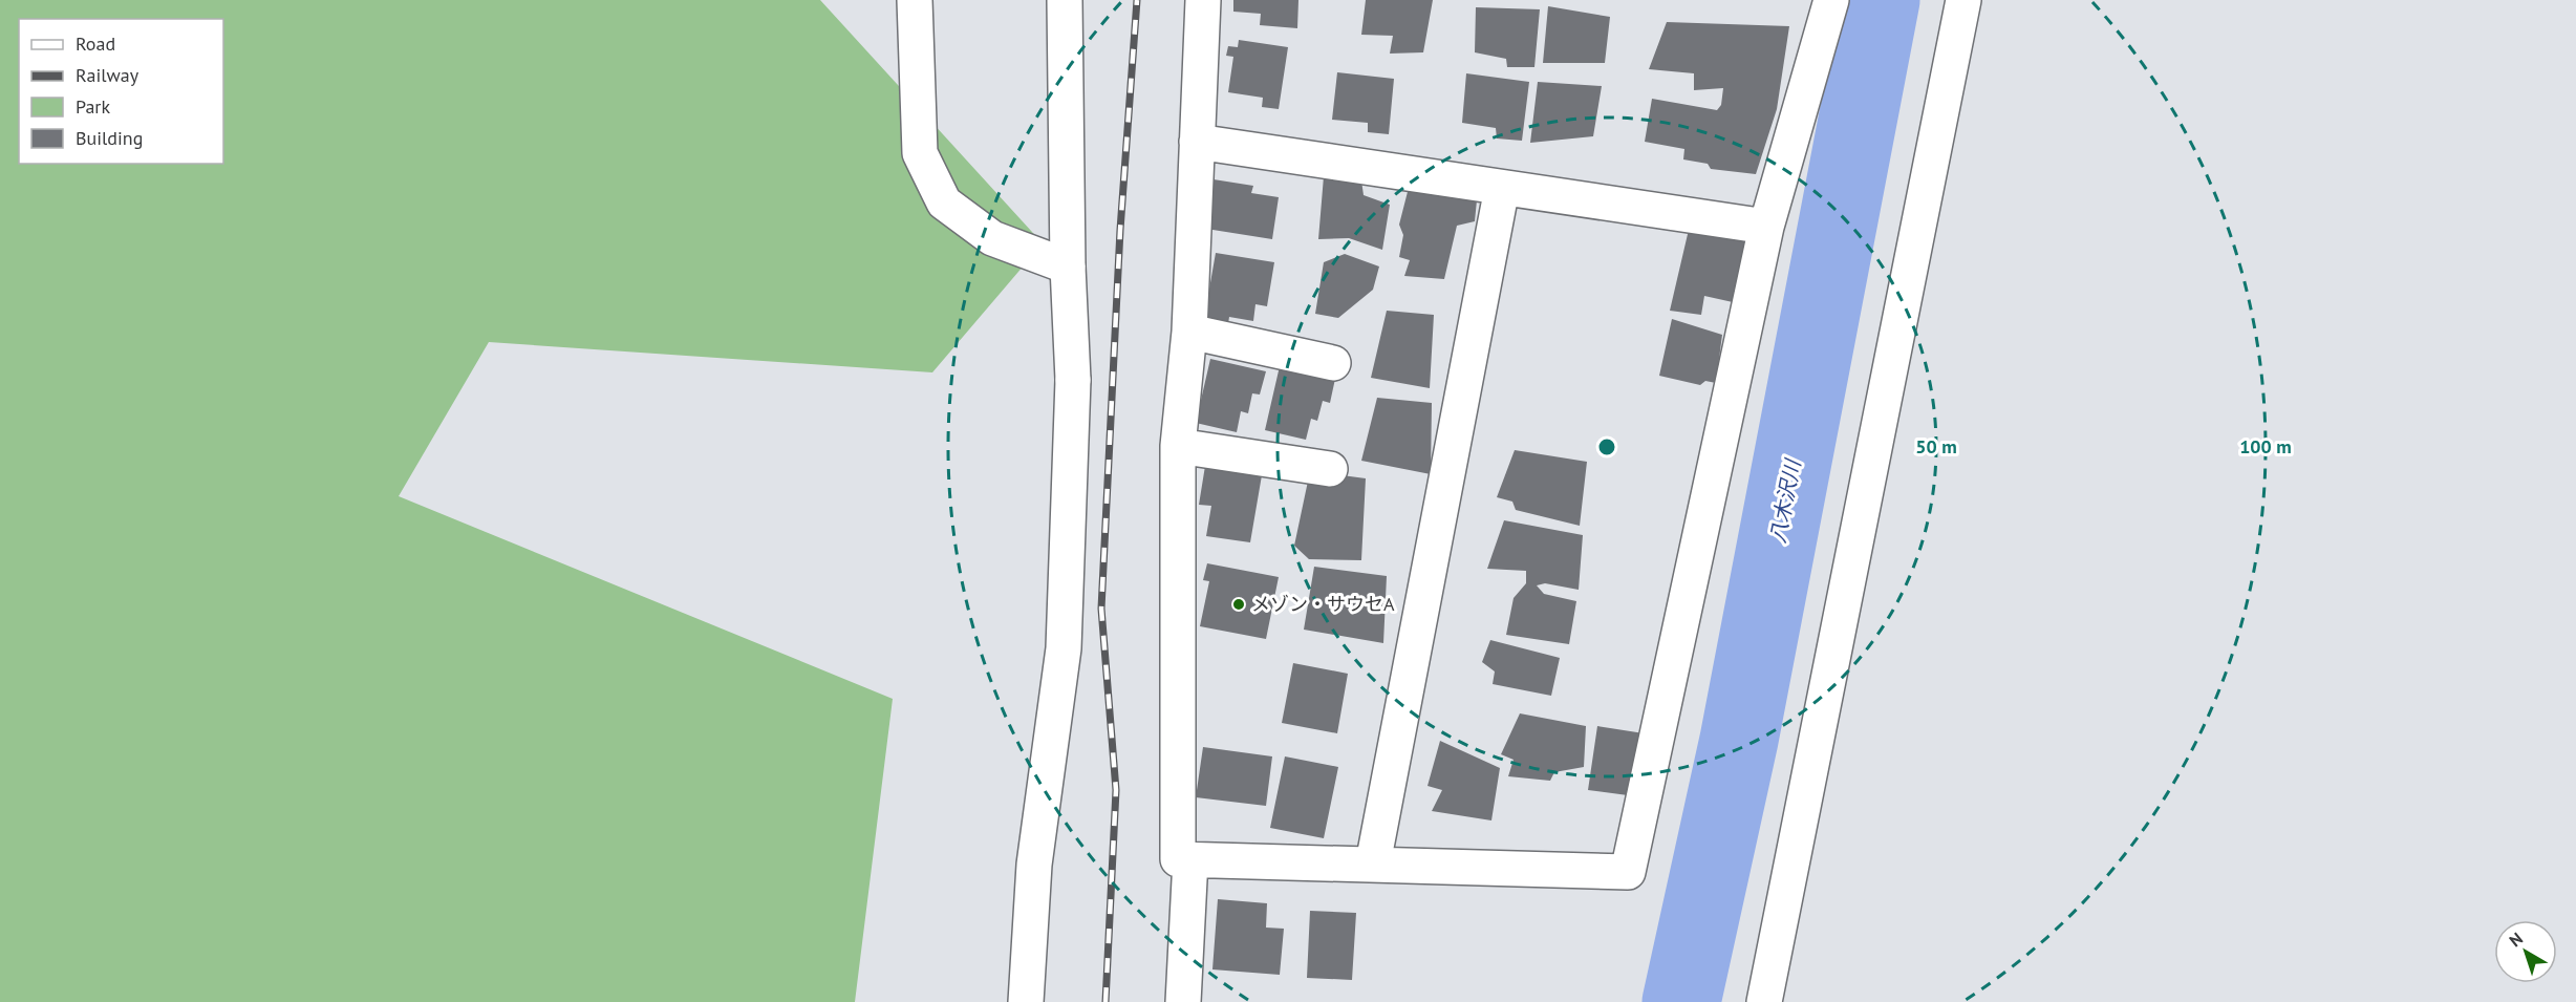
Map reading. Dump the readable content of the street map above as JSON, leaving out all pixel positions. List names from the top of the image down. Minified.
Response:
{"water":["八木沢川"],"places":["メゾン・サウセA"],"legend":["Road","Railway","Park","Building"],"north":"top left","rings":["50 m","100 m"]}
